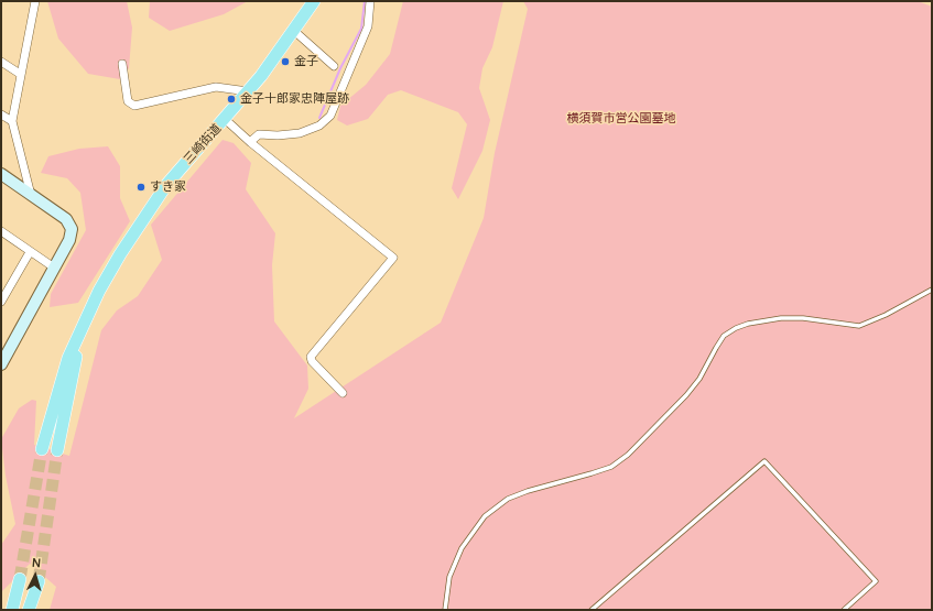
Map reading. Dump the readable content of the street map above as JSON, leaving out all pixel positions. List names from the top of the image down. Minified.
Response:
{"streets":{"main road":["三崎街道"]},"parks":["横須賀市営公園墓地"],"places":["金子","金子十郎家忠陣屋跡","すき家"],"north":"top"}
